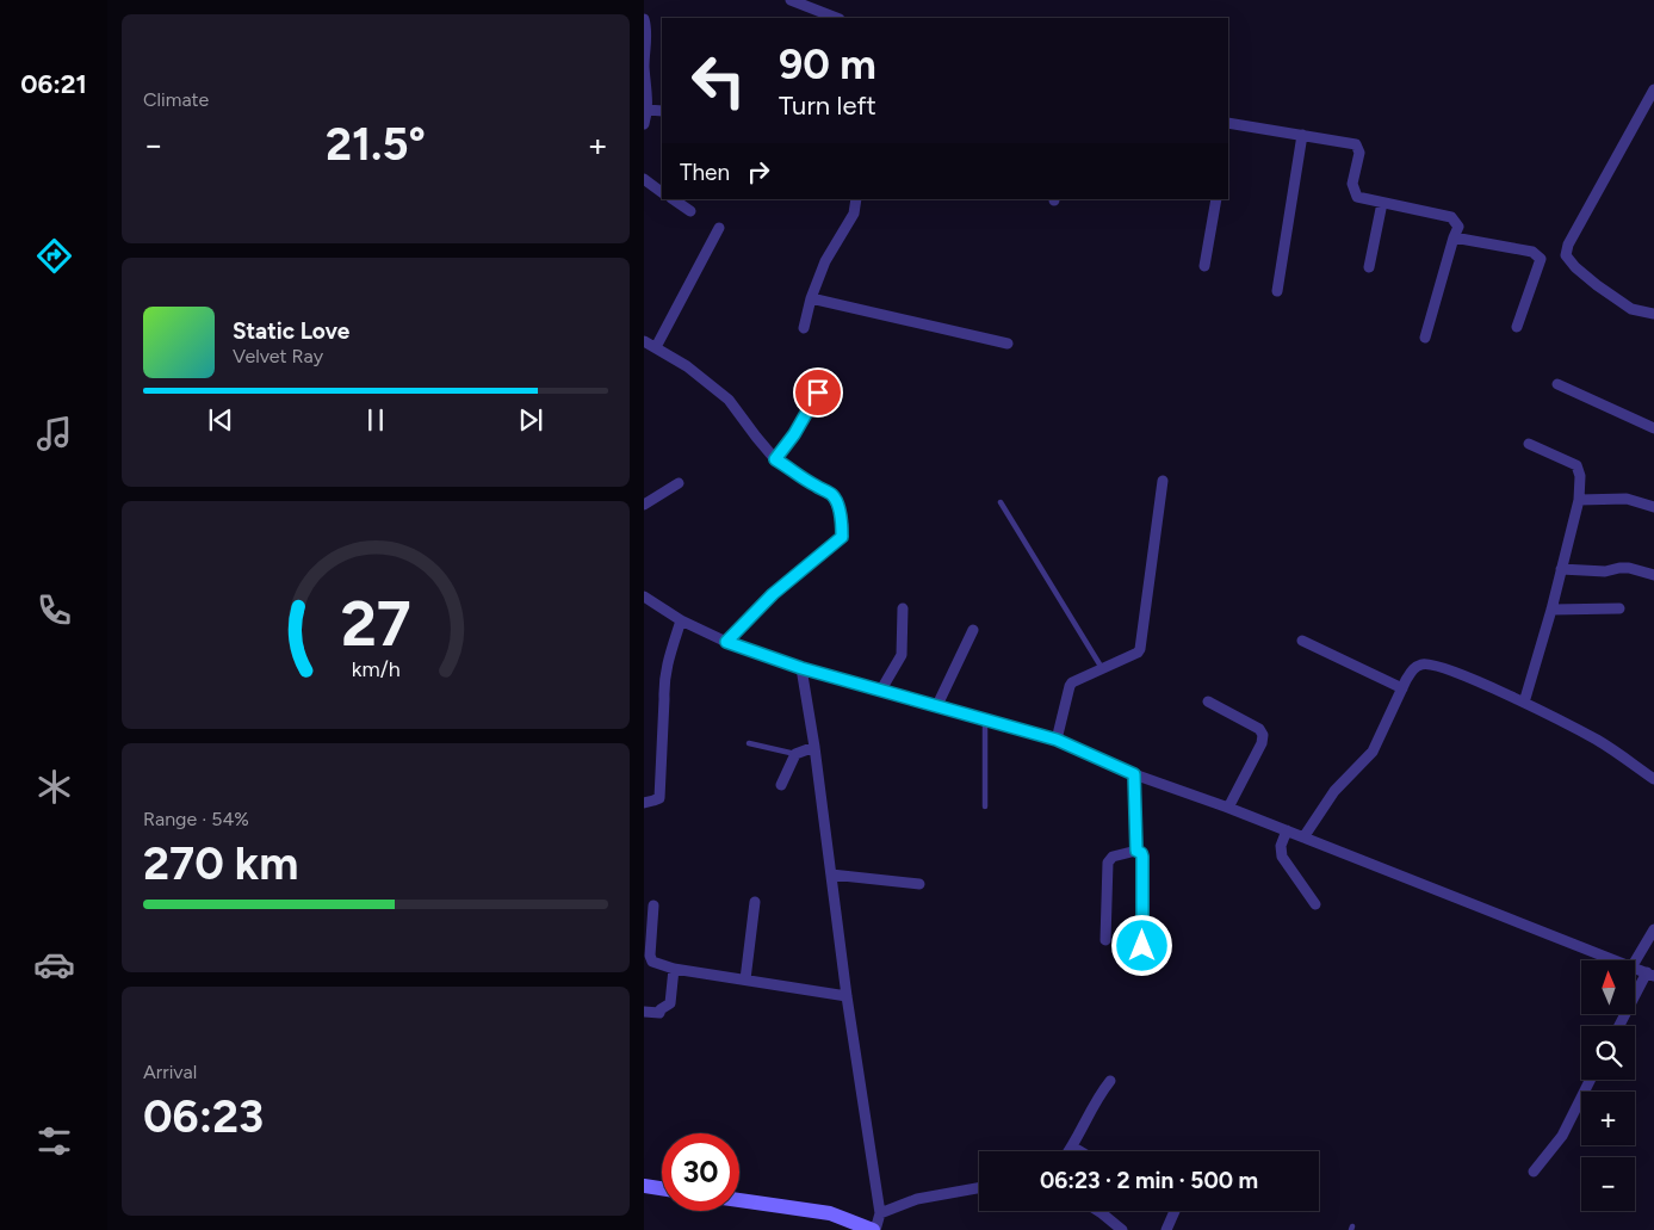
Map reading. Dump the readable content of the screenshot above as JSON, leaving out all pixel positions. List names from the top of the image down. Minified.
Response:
{"north":"top","page":{"tabs":"06:21","tile":["Climate",["Range · 54%","270 km"],["Arrival","06:23"]],"turn":["90 m","Turn left"],"heat":["−","21.5°","+"],"then":"Then","song":["Static Love","Velvet Ray"],"map_buttons":["+","−"],"limit":"30","trip":"06:23 · 2 min · 500 m","gauge":["27","km/h"]}}
